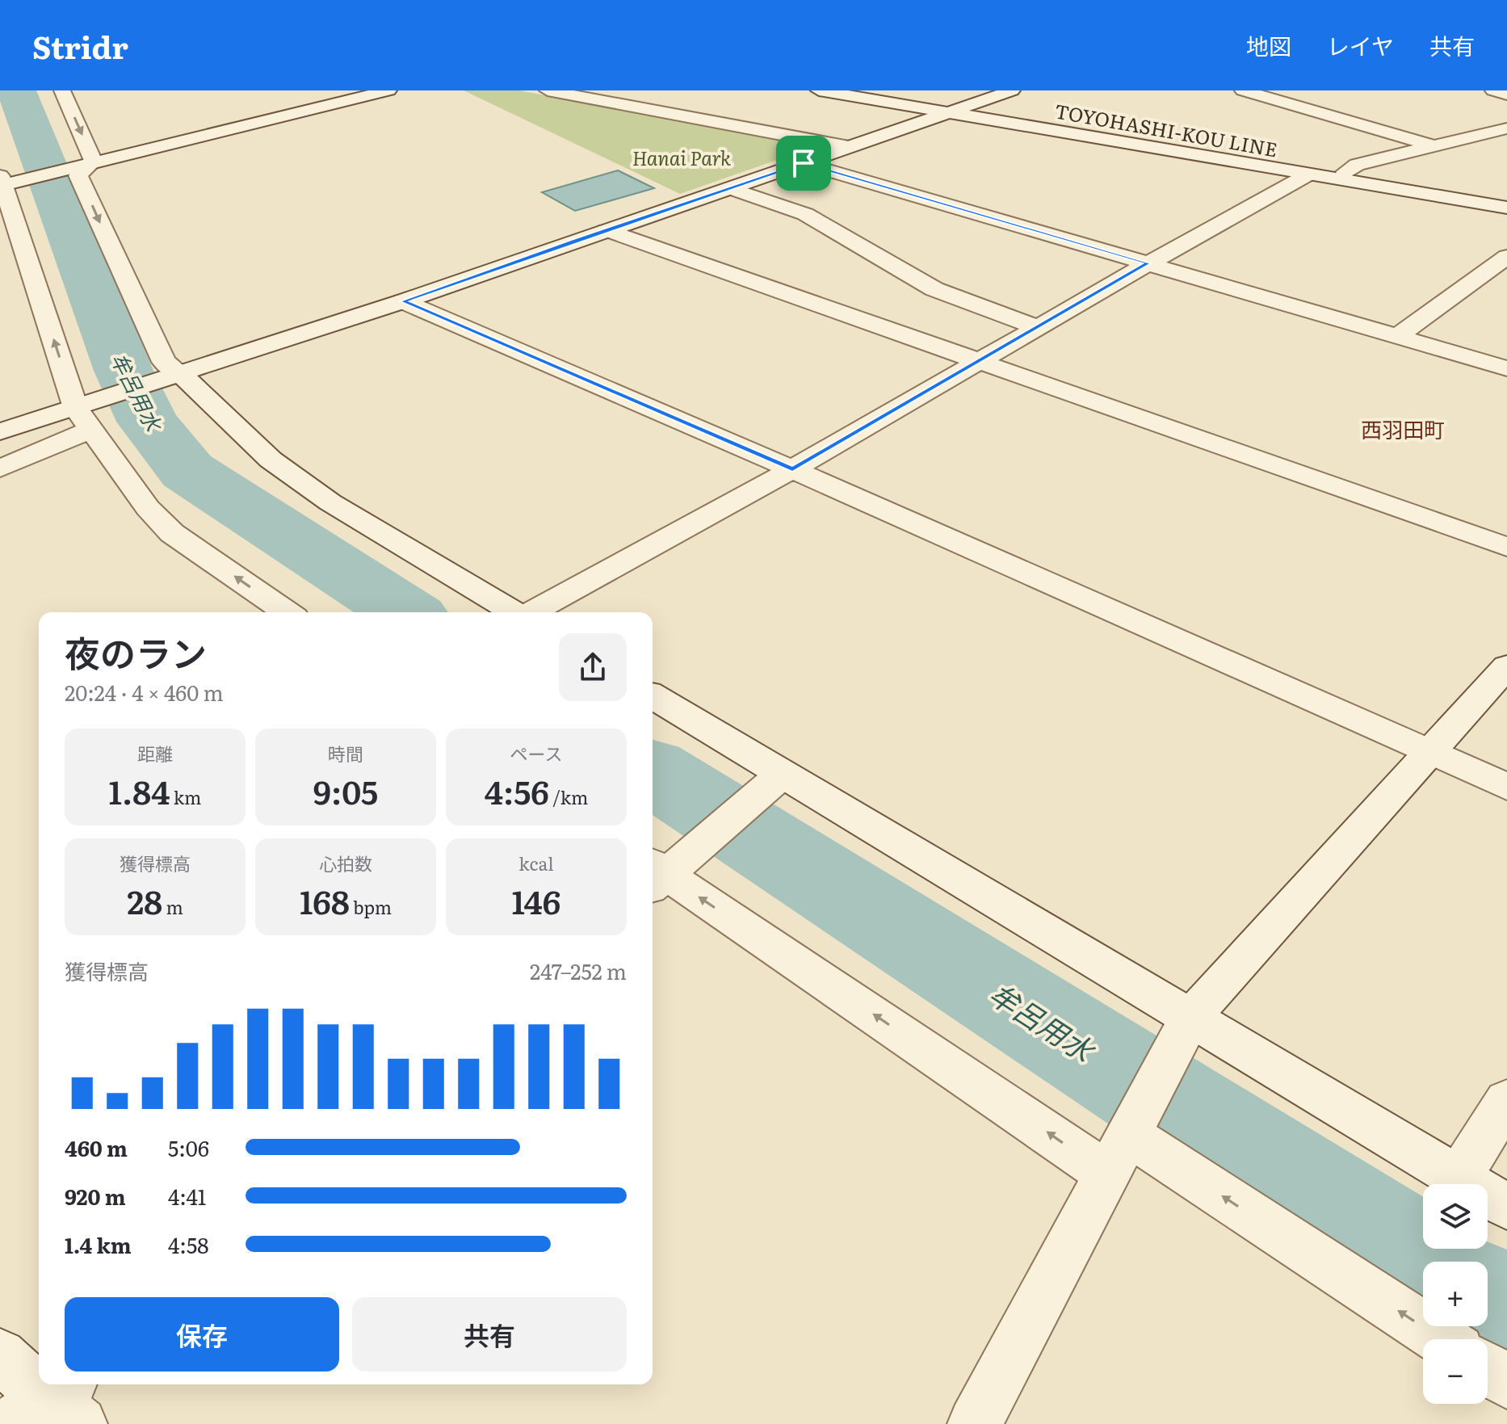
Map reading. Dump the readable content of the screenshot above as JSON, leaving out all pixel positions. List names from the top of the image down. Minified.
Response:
{"streets":{"street":["TOYOHASHI-KOU LINE"]},"districts":["西羽田町"],"water":["牟呂用水"],"parks":["Hanai Park"],"page":{"header":"Stridr","nav":["地図","レイヤ","共有"],"heading":["夜のラン","20:24 · 4 × 460 m"],"stats":[["距離","1.84 km"],["時間","9:05"],["ペース","4:56 /km"],["獲得標高","28 m"],["心拍数","168 bpm"],["kcal","146"]],"chart":["獲得標高","247–252 m"],"list":[{"name":"460 m","note":"5:06"},{"name":"920 m","note":"4:41"},{"name":"1.4 km","note":"4:58"}],"map_buttons":["+","−"],"buttons":["保存","共有"]}}
